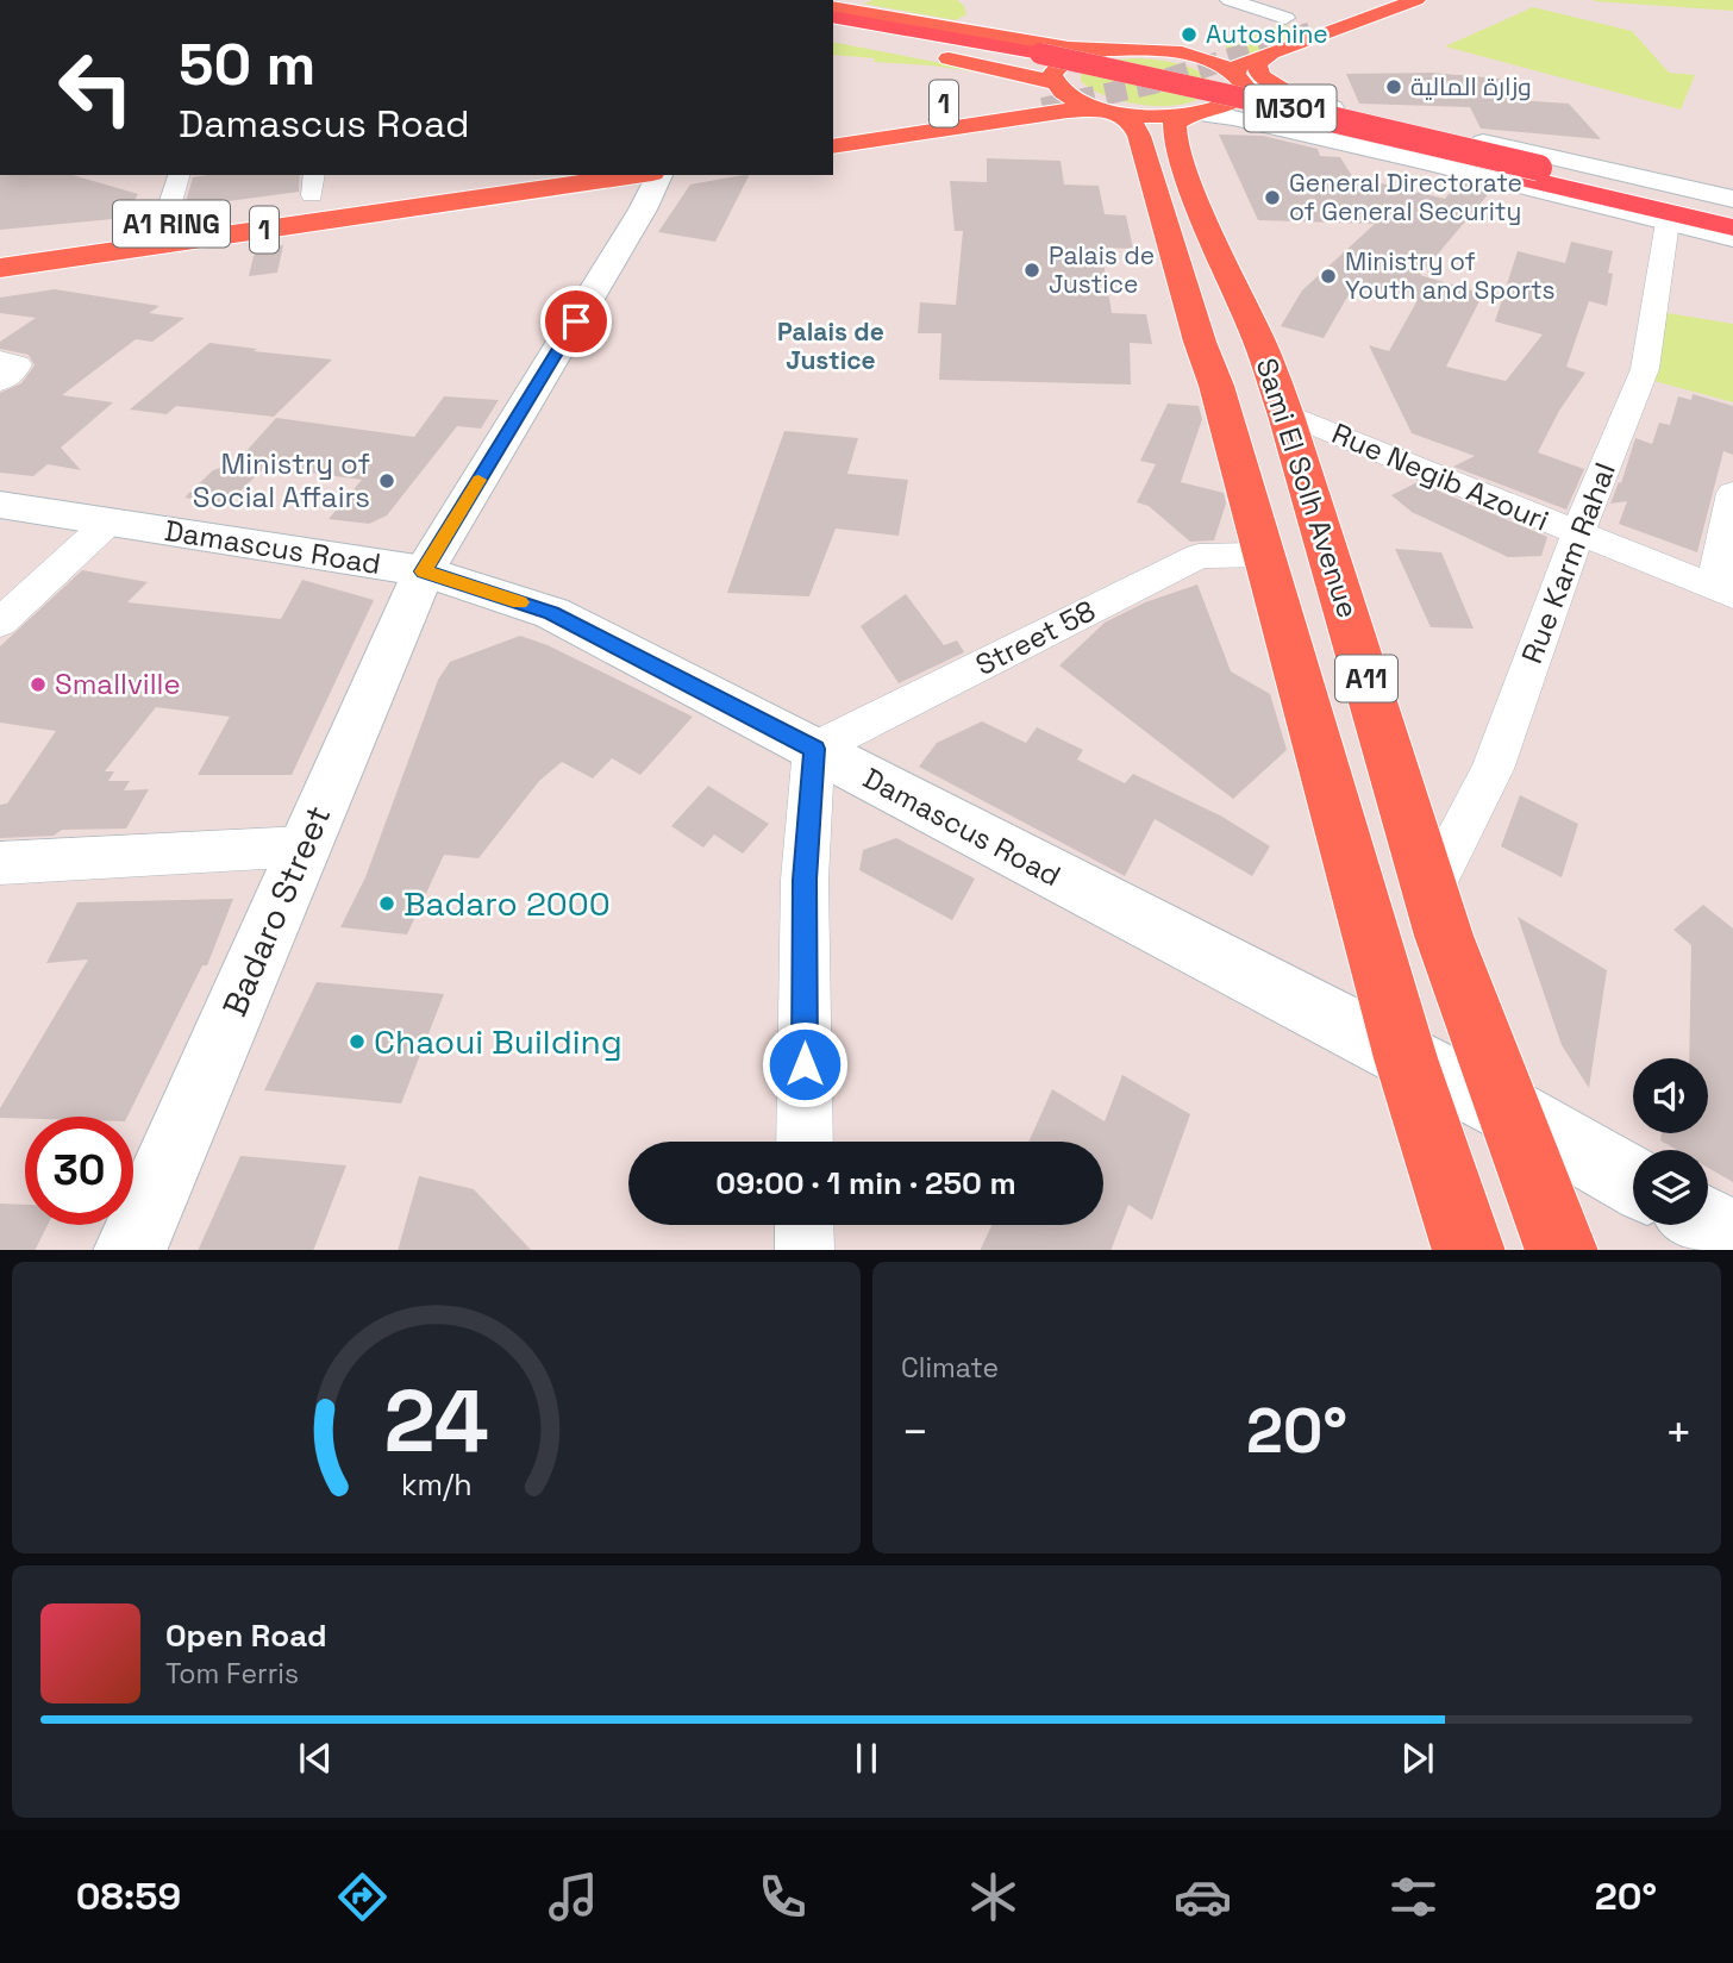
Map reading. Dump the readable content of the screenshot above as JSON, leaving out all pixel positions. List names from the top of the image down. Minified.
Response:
{"streets":{"highway":["1","M301","A1 RING","Sami El Solh Avenue","A11"],"street":["Rue Negib Azouri","Damascus Road","Rue Karm Rahal","Street 58","Badaro Street"]},"crossings":[["1","A1 RING"],["Rue Negib Azouri","Sami El Solh Avenue"],["Rue Negib Azouri","Rue Karm Rahal"],["Sami El Solh Avenue","Damascus Road"],["Sami El Solh Avenue","Rue Karm Rahal"],["Sami El Solh Avenue","Street 58"],["Damascus Road","Street 58"],["Damascus Road","Badaro Street"]],"districts":["Palais de Justice"],"places":["Autoshine","وزارة المالية","General Directorate of General Security","Palais de Justice","Ministry of Youth and Sports","Ministry of Social Affairs","Smallville","Badaro 2000","Chaoui Building"],"page":{"turn":["50 m","Damascus Road"],"limit":"30","trip":"09:00 · 1 min · 250 m","tile":"Climate","heat":["−","20°","+"],"song":["Open Road","Tom Ferris"],"tabs":["08:59","20°"],"gauge":["24","km/h"]}}
